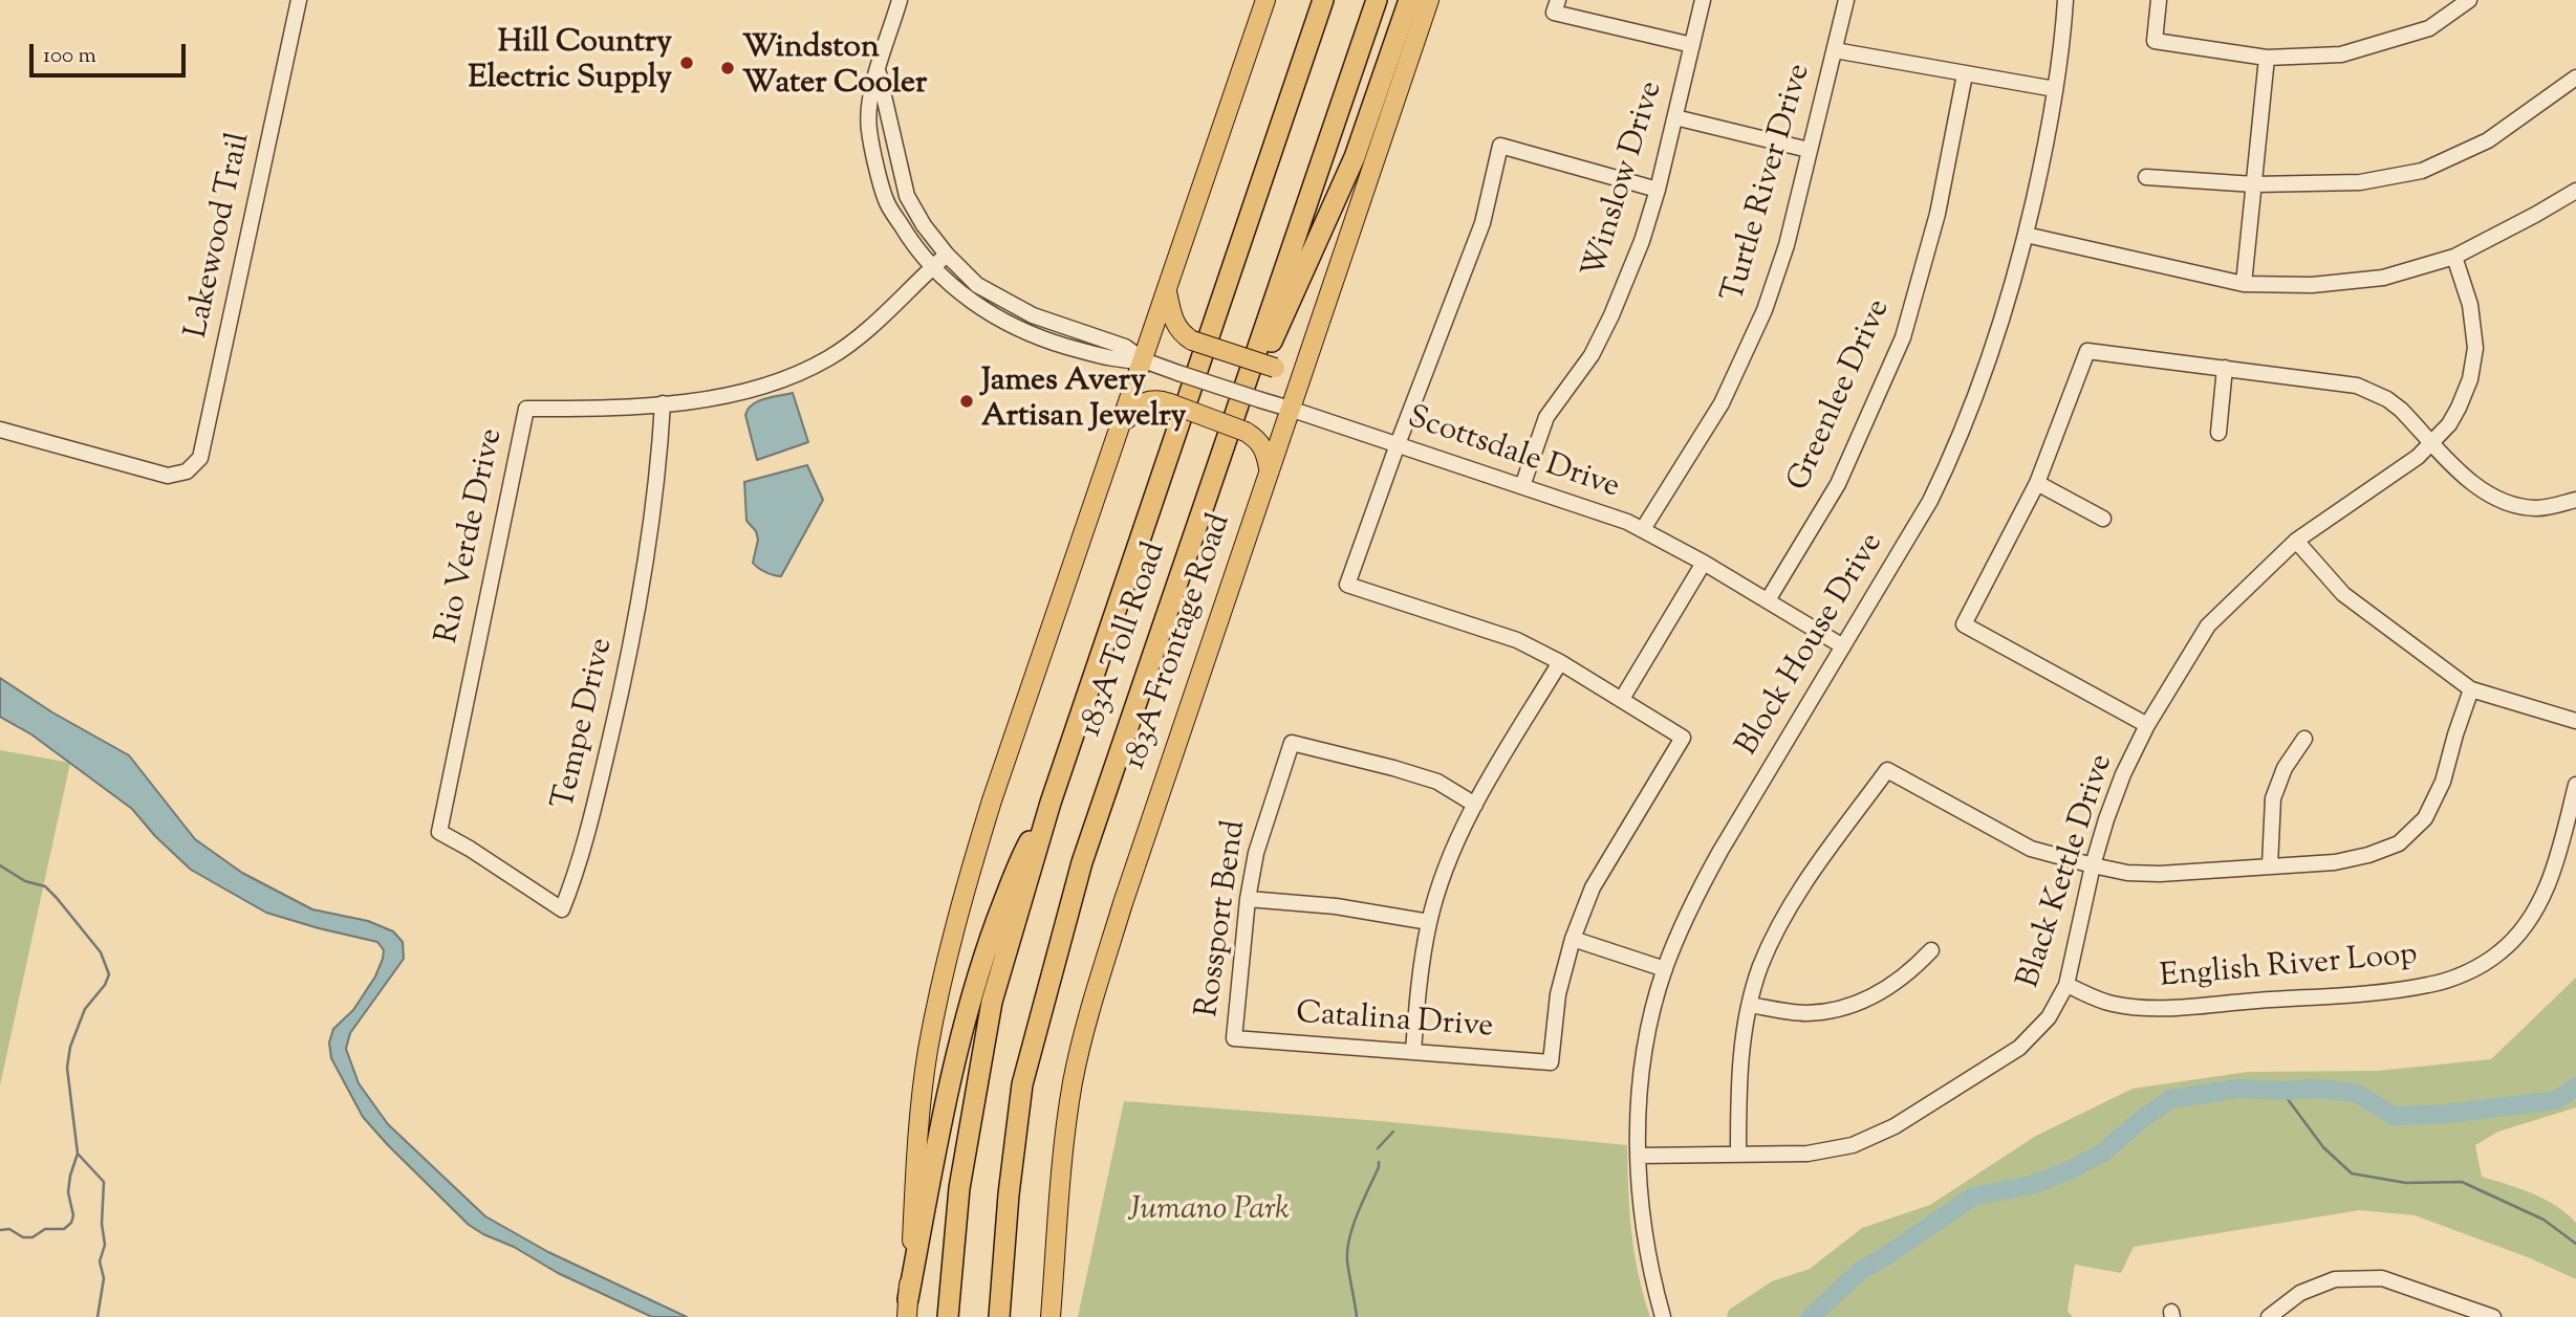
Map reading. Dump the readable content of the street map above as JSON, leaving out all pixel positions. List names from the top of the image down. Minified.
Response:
{"streets":{"highway":["183A Toll Road"],"main road":["183A Frontage Road"],"street":["Winslow Drive","Turtle River Drive","Lakewood Trail","Greenlee Drive","Scottsdale Drive","Rio Verde Drive","Block House Drive","Tempe Drive","Black Kettle Drive","Rossport Bend","English River Loop","Catalina Drive"]},"crossings":[["Winslow Drive","Scottsdale Drive"],["Turtle River Drive","Scottsdale Drive"],["Greenlee Drive","Scottsdale Drive"],["Scottsdale Drive","Rio Verde Drive"],["Scottsdale Drive","183A Frontage Road"],["Scottsdale Drive","Block House Drive"],["Rio Verde Drive","Tempe Drive"],["Block House Drive","Black Kettle Drive"],["Black Kettle Drive","English River Loop"],["Rossport Bend","Catalina Drive"]],"parks":["Jumano Park"],"places":["Hill Country Electric Supply","Windston Water Cooler","James Avery Artisan Jewelry"],"scale_bar":"100 m"}
